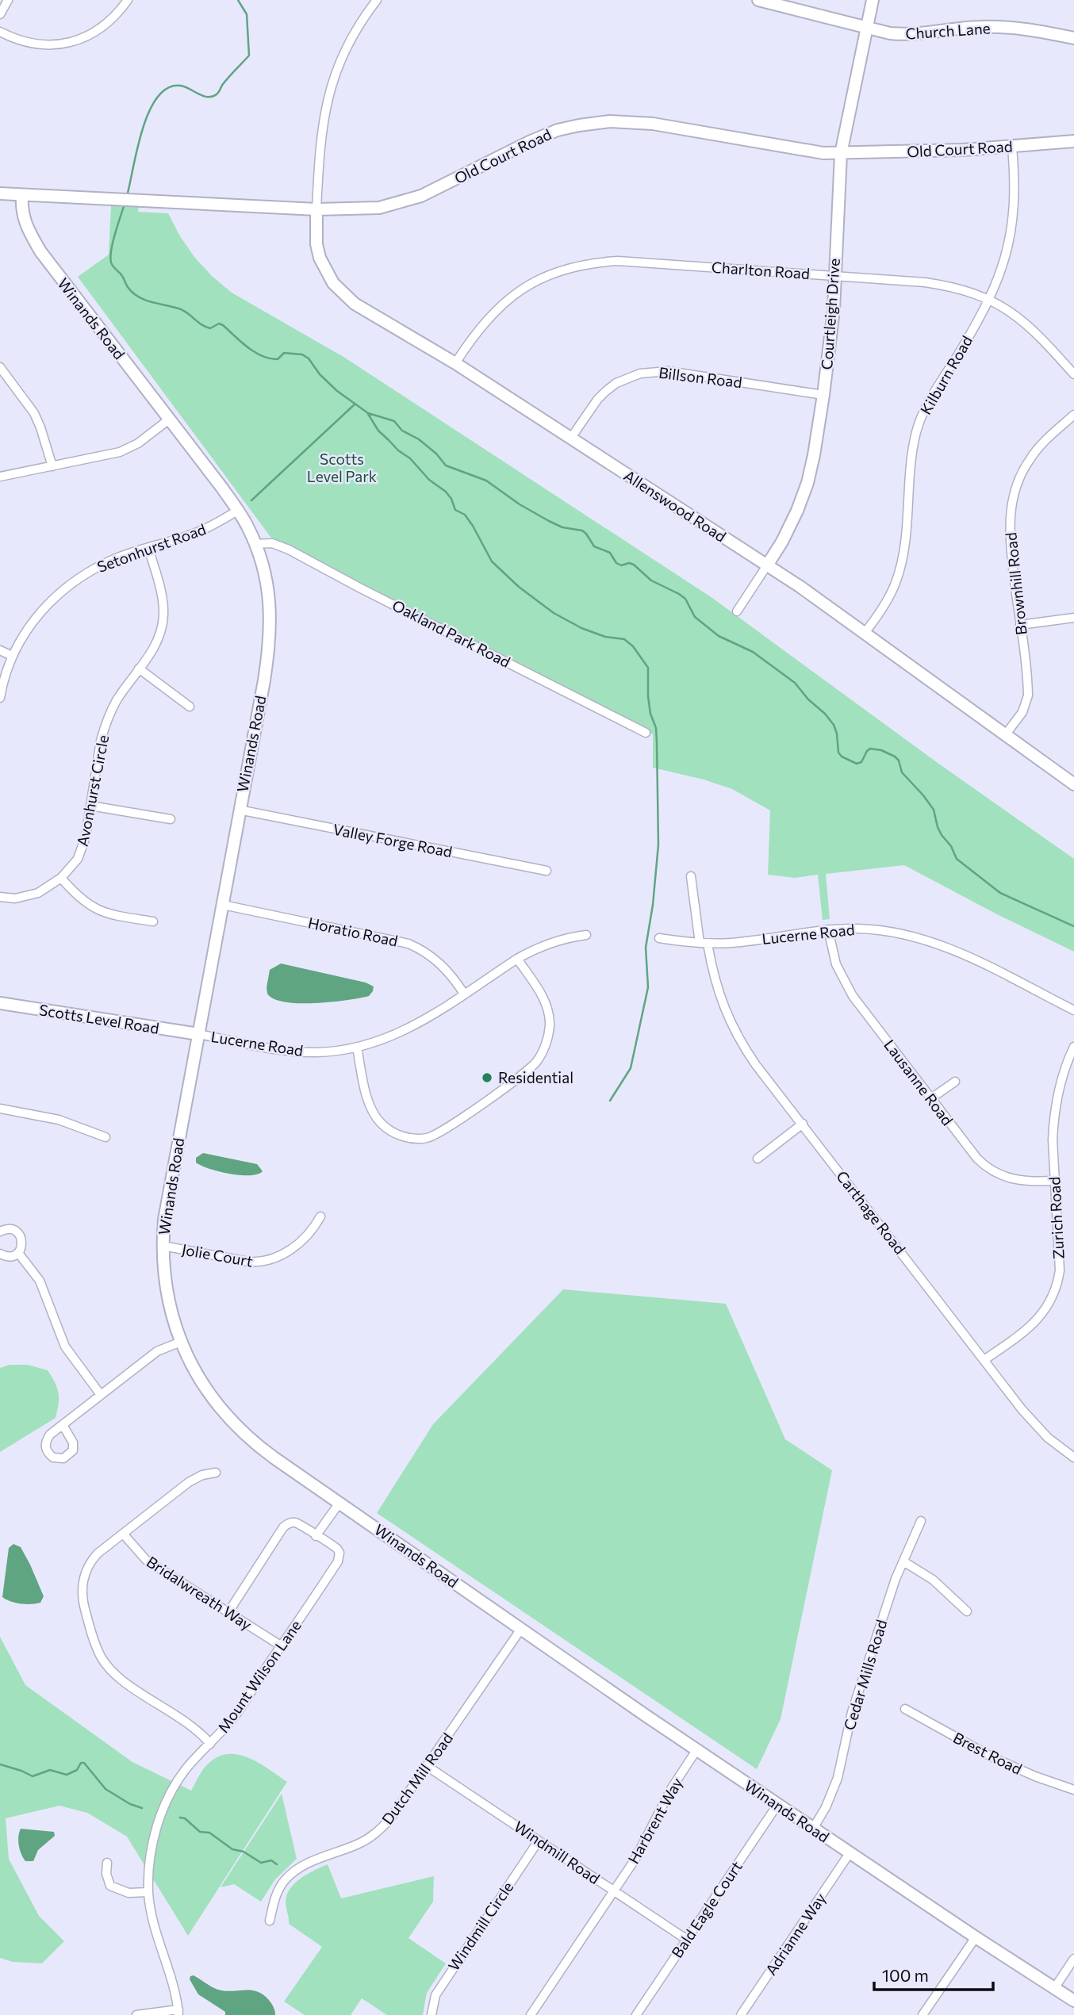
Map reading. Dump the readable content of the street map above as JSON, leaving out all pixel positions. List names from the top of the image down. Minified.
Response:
{"streets":{"street":["Church Lane","Old Court Road","Charlton Road","Courtleigh Drive","Winands Road","Kilburn Road","Billson Road","Allenswood Road","Setonhurst Road","Brownhill Road","Oakland Park Road","Avonhurst Circle","Valley Forge Road","Horatio Road","Lucerne Road","Scotts Level Road","Lausanne Road","Carthage Road","Zurich Road","Jolie Court","Bridalwreath Way","Cedar Mills Road","Mount Wilson Lane","Brest Road","Dutch Mill Road","Harbrent Way","Windmill Road","Bald Eagle Court","Windmill Circle","Adrianne Way"]},"crossings":[["Church Lane","Courtleigh Drive"],["Old Court Road","Courtleigh Drive"],["Old Court Road","Winands Road"],["Old Court Road","Kilburn Road"],["Old Court Road","Allenswood Road"],["Charlton Road","Courtleigh Drive"],["Charlton Road","Kilburn Road"],["Charlton Road","Allenswood Road"],["Courtleigh Drive","Billson Road"],["Courtleigh Drive","Allenswood Road"],["Winands Road","Setonhurst Road"],["Winands Road","Oakland Park Road"],["Winands Road","Valley Forge Road"],["Winands Road","Horatio Road"],["Winands Road","Lucerne Road"],["Winands Road","Scotts Level Road"],["Winands Road","Jolie Court"],["Winands Road","Cedar Mills Road"],["Winands Road","Dutch Mill Road"],["Winands Road","Harbrent Way"],["Winands Road","Bald Eagle Court"],["Winands Road","Adrianne Way"],["Kilburn Road","Allenswood Road"],["Billson Road","Allenswood Road"],["Allenswood Road","Brownhill Road"],["Setonhurst Road","Avonhurst Circle"],["Horatio Road","Lucerne Road"],["Lucerne Road","Scotts Level Road"],["Lucerne Road","Lausanne Road"],["Lucerne Road","Carthage Road"],["Lausanne Road","Zurich Road"],["Carthage Road","Zurich Road"],["Bridalwreath Way","Mount Wilson Lane"],["Dutch Mill Road","Windmill Road"],["Harbrent Way","Windmill Road"],["Windmill Road","Bald Eagle Court"],["Windmill Road","Windmill Circle"]],"parks":["Scotts Level Park"],"places":["Residential"],"scale_bar":"100 m"}
